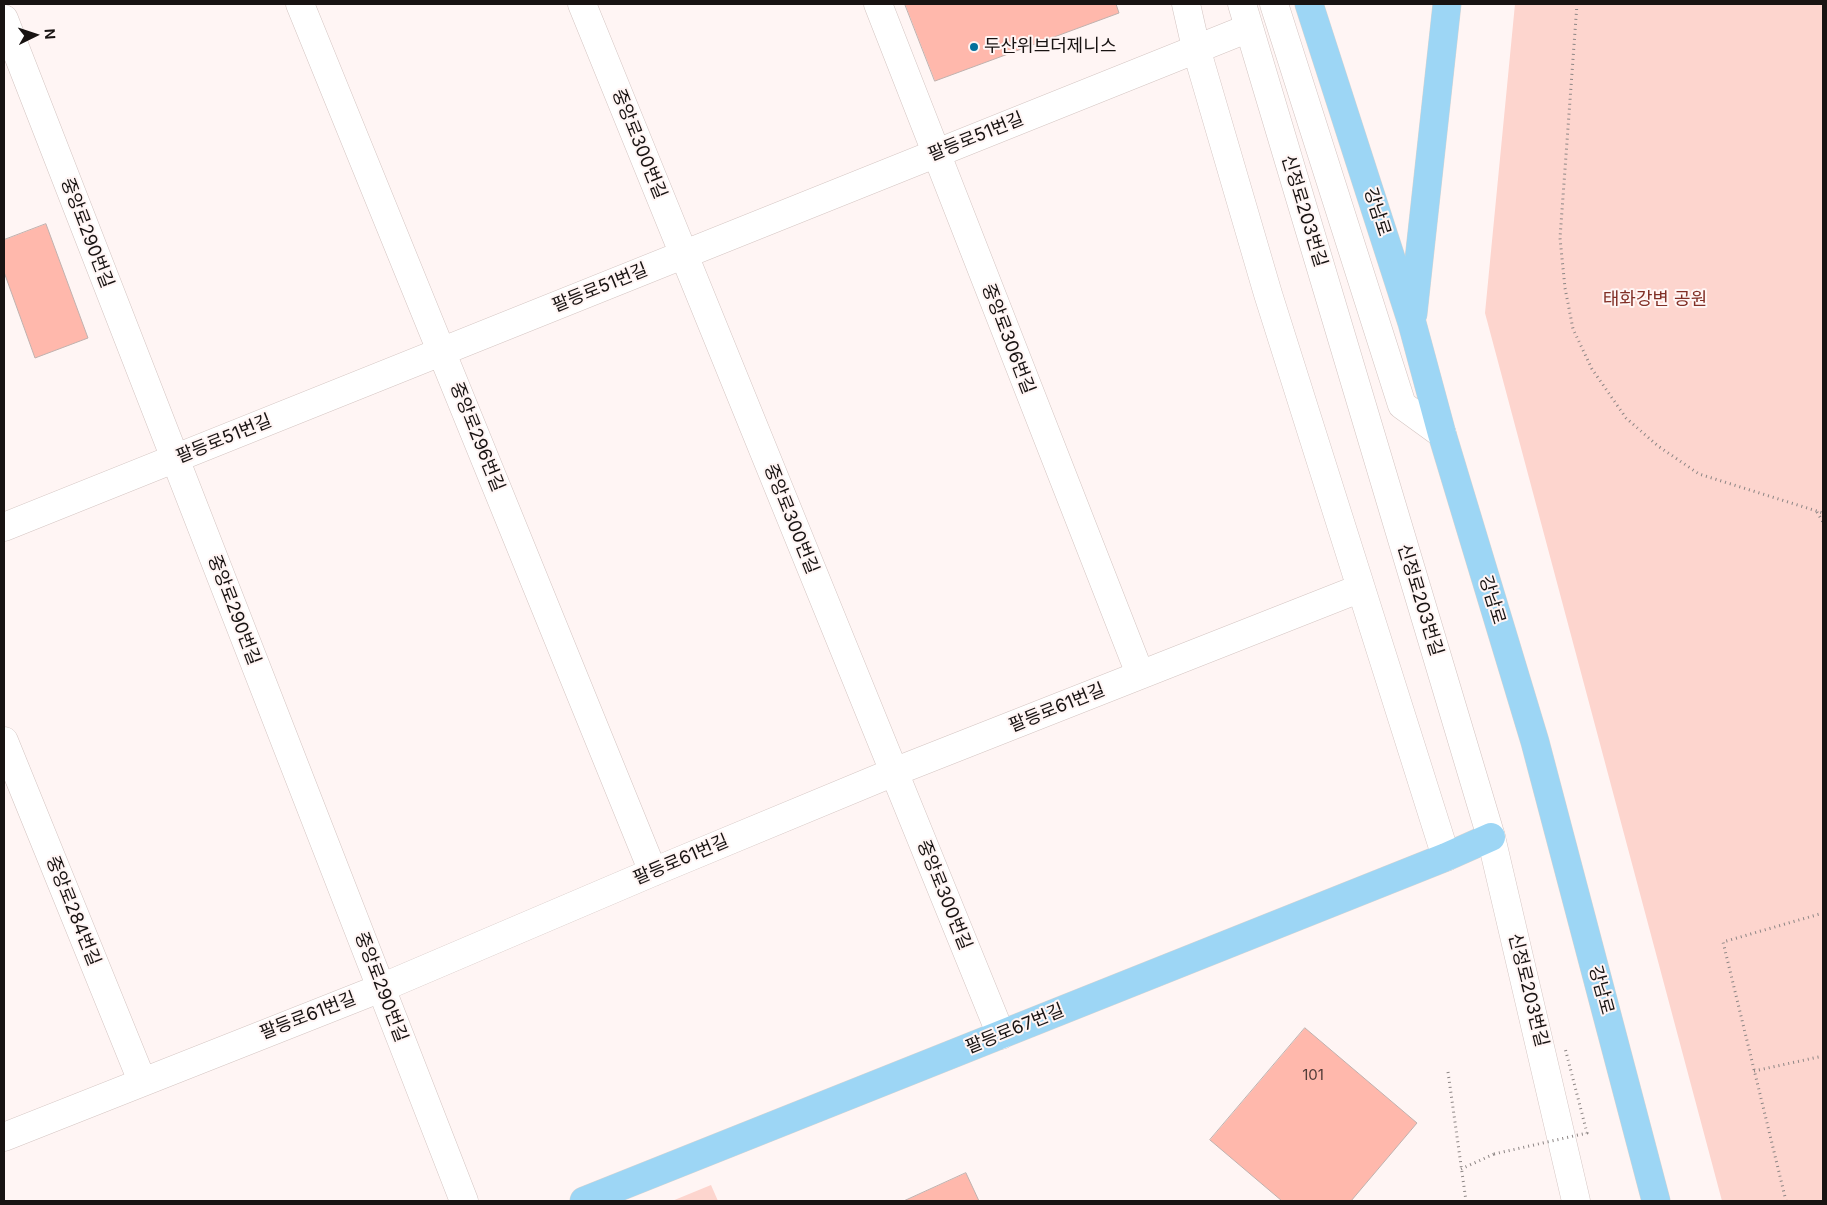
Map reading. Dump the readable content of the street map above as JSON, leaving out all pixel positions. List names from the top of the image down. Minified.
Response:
{"streets":{"main road":["강남로","팔등로67번길"],"street":["팔등로51번길","중앙로300번길","신정로203번길","중앙로290번길","중앙로306번길","중앙로296번길","팔등로61번길","중앙로284번길"]},"crossings":[["팔등로51번길","중앙로300번길"],["팔등로51번길","신정로203번길"],["팔등로51번길","중앙로290번길"],["팔등로51번길","중앙로306번길"],["팔등로51번길","중앙로296번길"],["중앙로300번길","팔등로61번길"],["중앙로300번길","팔등로67번길"],["신정로203번길","팔등로67번길"],["중앙로290번길","팔등로61번길"],["중앙로306번길","팔등로61번길"],["중앙로296번길","팔등로61번길"],["팔등로61번길","중앙로284번길"]],"parks":["태화강변 공원"],"places":["두산위브더제니스"],"house_numbers":["101"],"north":"right"}
